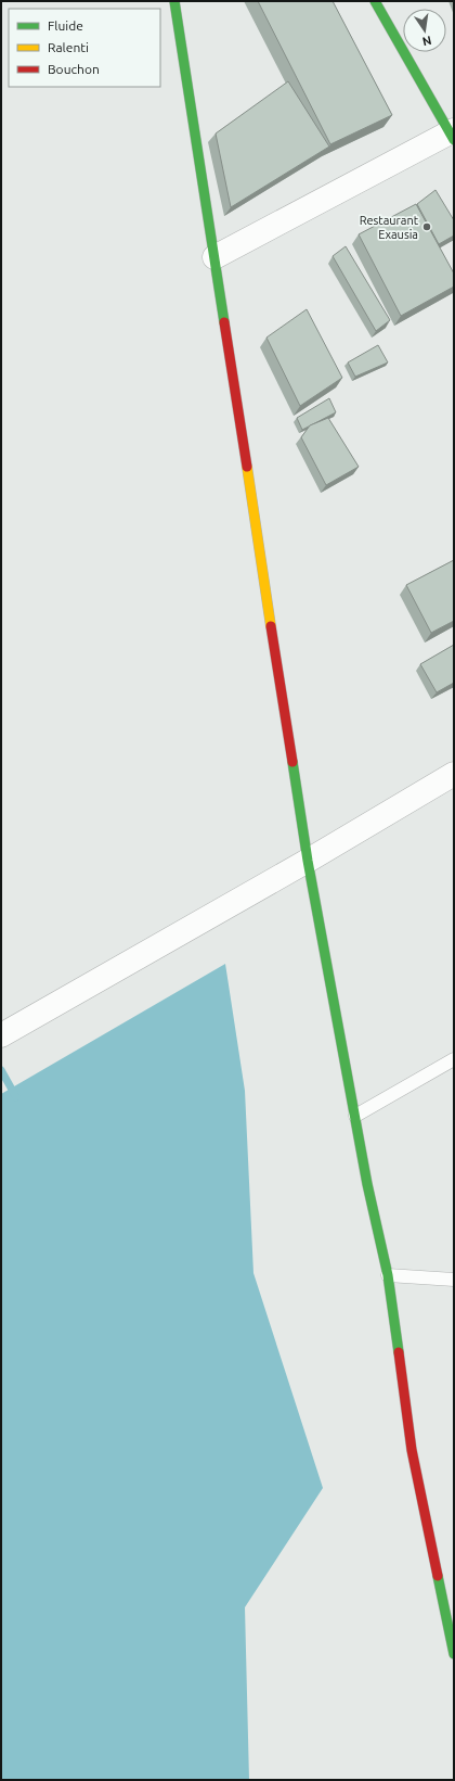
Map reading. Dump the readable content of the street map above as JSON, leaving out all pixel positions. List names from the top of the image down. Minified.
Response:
{"places":["Restaurant Exausia"],"legend":["Fluide","Ralenti","Bouchon"],"north":"bottom"}
